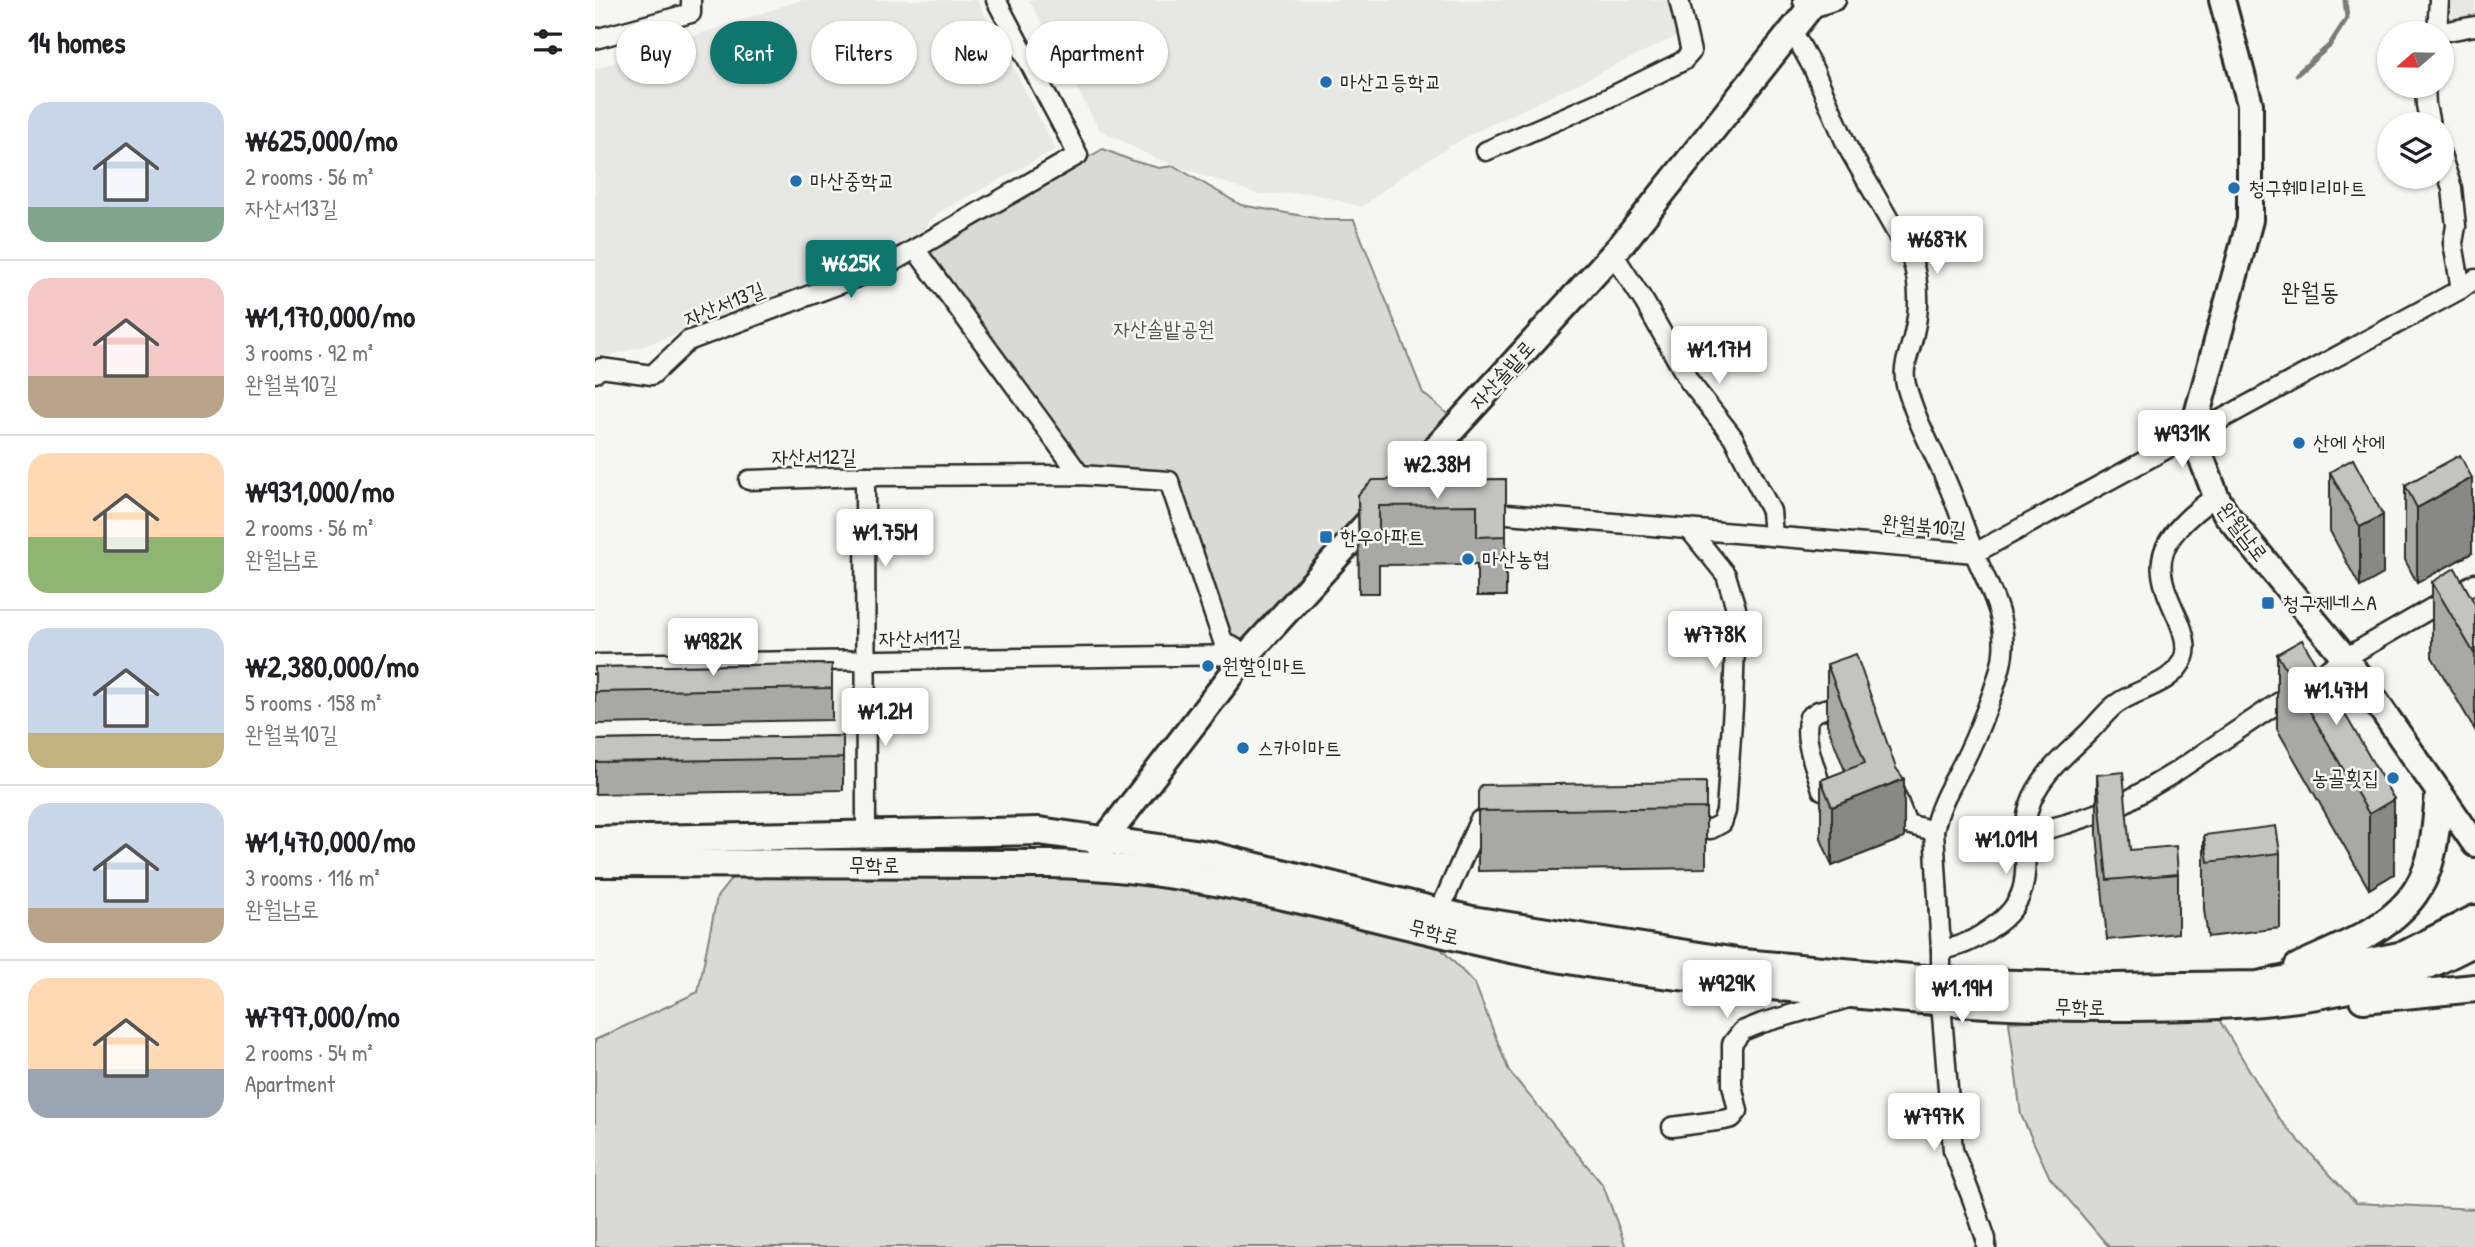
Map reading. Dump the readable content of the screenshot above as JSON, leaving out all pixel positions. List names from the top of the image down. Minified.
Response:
{"streets":{"main road":["자산솔밭로","완월남로","무학로"],"street":["자산서13길","자산서12길","완월북10길","자산서11길"]},"crossings":[["자산솔밭로","자산서11길"],["자산솔밭로","무학로"],["자산서12길","자산서11길"],["자산서12길","무학로"],["완월북10길","완월남로"],["완월남로","무학로"]],"districts":["완월동"],"parks":["자산솔밭공원"],"places":{"other":["마산고등학교","마산중학교","청구훼미리마트","산에 산에","마산농협","원할인마트","스카이마트","농골횟집"],"transit":["한우아파트","청구제네스A"]},"north":"left","page":{"heading":"14 homes","chip":["Buy","Rent","Filters","New","Apartment"],"list":[{"name":"₩625,000/mo","note":"2 rooms · 56 m² · 자산서13길"},{"name":"₩1,170,000/mo","note":"3 rooms · 92 m² · 완월북10길"},{"name":"₩931,000/mo","note":"2 rooms · 56 m² · 완월남로"},{"name":"₩2,380,000/mo","note":"5 rooms · 158 m² · 완월북10길"},{"name":"₩1,470,000/mo","note":"3 rooms · 116 m² · 완월남로"},{"name":"₩797,000/mo","note":"2 rooms · 54 m² · Apartment"}],"price":["₩687K","₩625K","₩1.17M","₩931K","₩2.38M","₩1.75M","₩778K","₩982K","₩1.47M","₩1.2M","₩1.01M","₩929K","₩1.19M","₩797K"]}}
